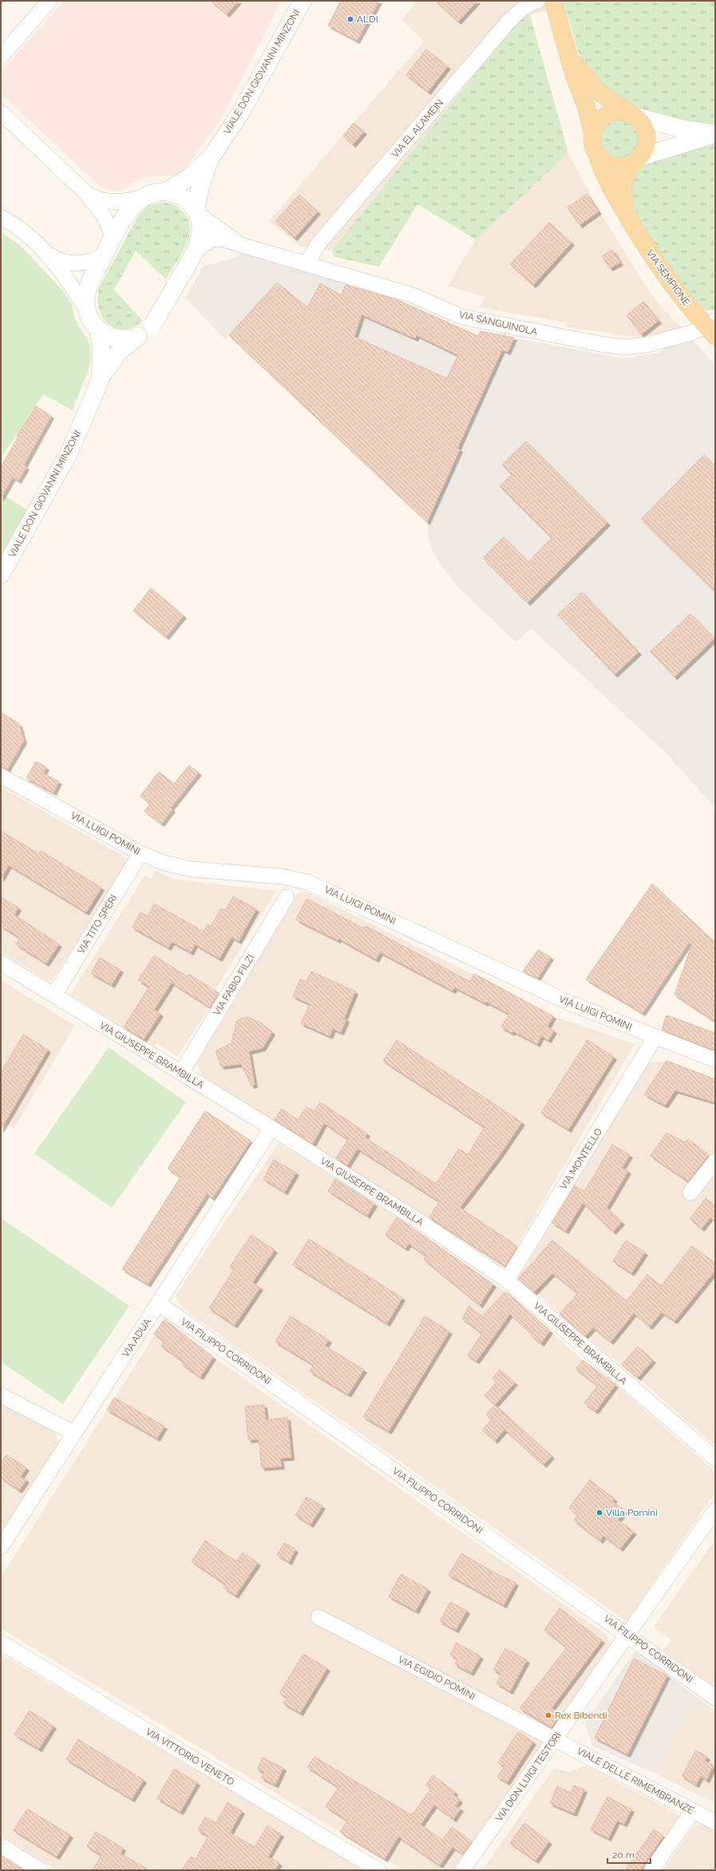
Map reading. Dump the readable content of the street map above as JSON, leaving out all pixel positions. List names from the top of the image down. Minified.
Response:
{"streets":{"main road":["VIA SEMPIONE"],"street":["VIALE DON GIOVANNI MINZONI","VIA EL ALAMEIN","VIA SANGUINOLA","VIA LUIGI POMINI","VIA TITO SPERI","VIA FABIO FILZI","VIA GIUSEPPE BRAMBILLA","VIA MONTELLO","VIA ADUA","VIA FILIPPO CORRIDONI","VIA EGIDIO POMINI","VIA VITTORIO VENETO","VIA DON LUIGI TESTORI","VIALE DELLE RIMEMBRANZE"]},"crossings":[["VIALE DON GIOVANNI MINZONI","VIA SANGUINOLA"],["VIA EL ALAMEIN","VIA SANGUINOLA"],["VIA SEMPIONE","VIA SANGUINOLA"],["VIA LUIGI POMINI","VIA TITO SPERI"],["VIA LUIGI POMINI","VIA MONTELLO"],["VIA TITO SPERI","VIA GIUSEPPE BRAMBILLA"],["VIA FABIO FILZI","VIA GIUSEPPE BRAMBILLA"],["VIA GIUSEPPE BRAMBILLA","VIA MONTELLO"],["VIA GIUSEPPE BRAMBILLA","VIA ADUA"],["VIA ADUA","VIA FILIPPO CORRIDONI"],["VIA FILIPPO CORRIDONI","VIA DON LUIGI TESTORI"],["VIA EGIDIO POMINI","VIA DON LUIGI TESTORI"],["VIA EGIDIO POMINI","VIALE DELLE RIMEMBRANZE"],["VIA DON LUIGI TESTORI","VIALE DELLE RIMEMBRANZE"]],"places":["ALDI","Villa Pomini","Rex Bibendi"],"scale_bar":"20 m"}
